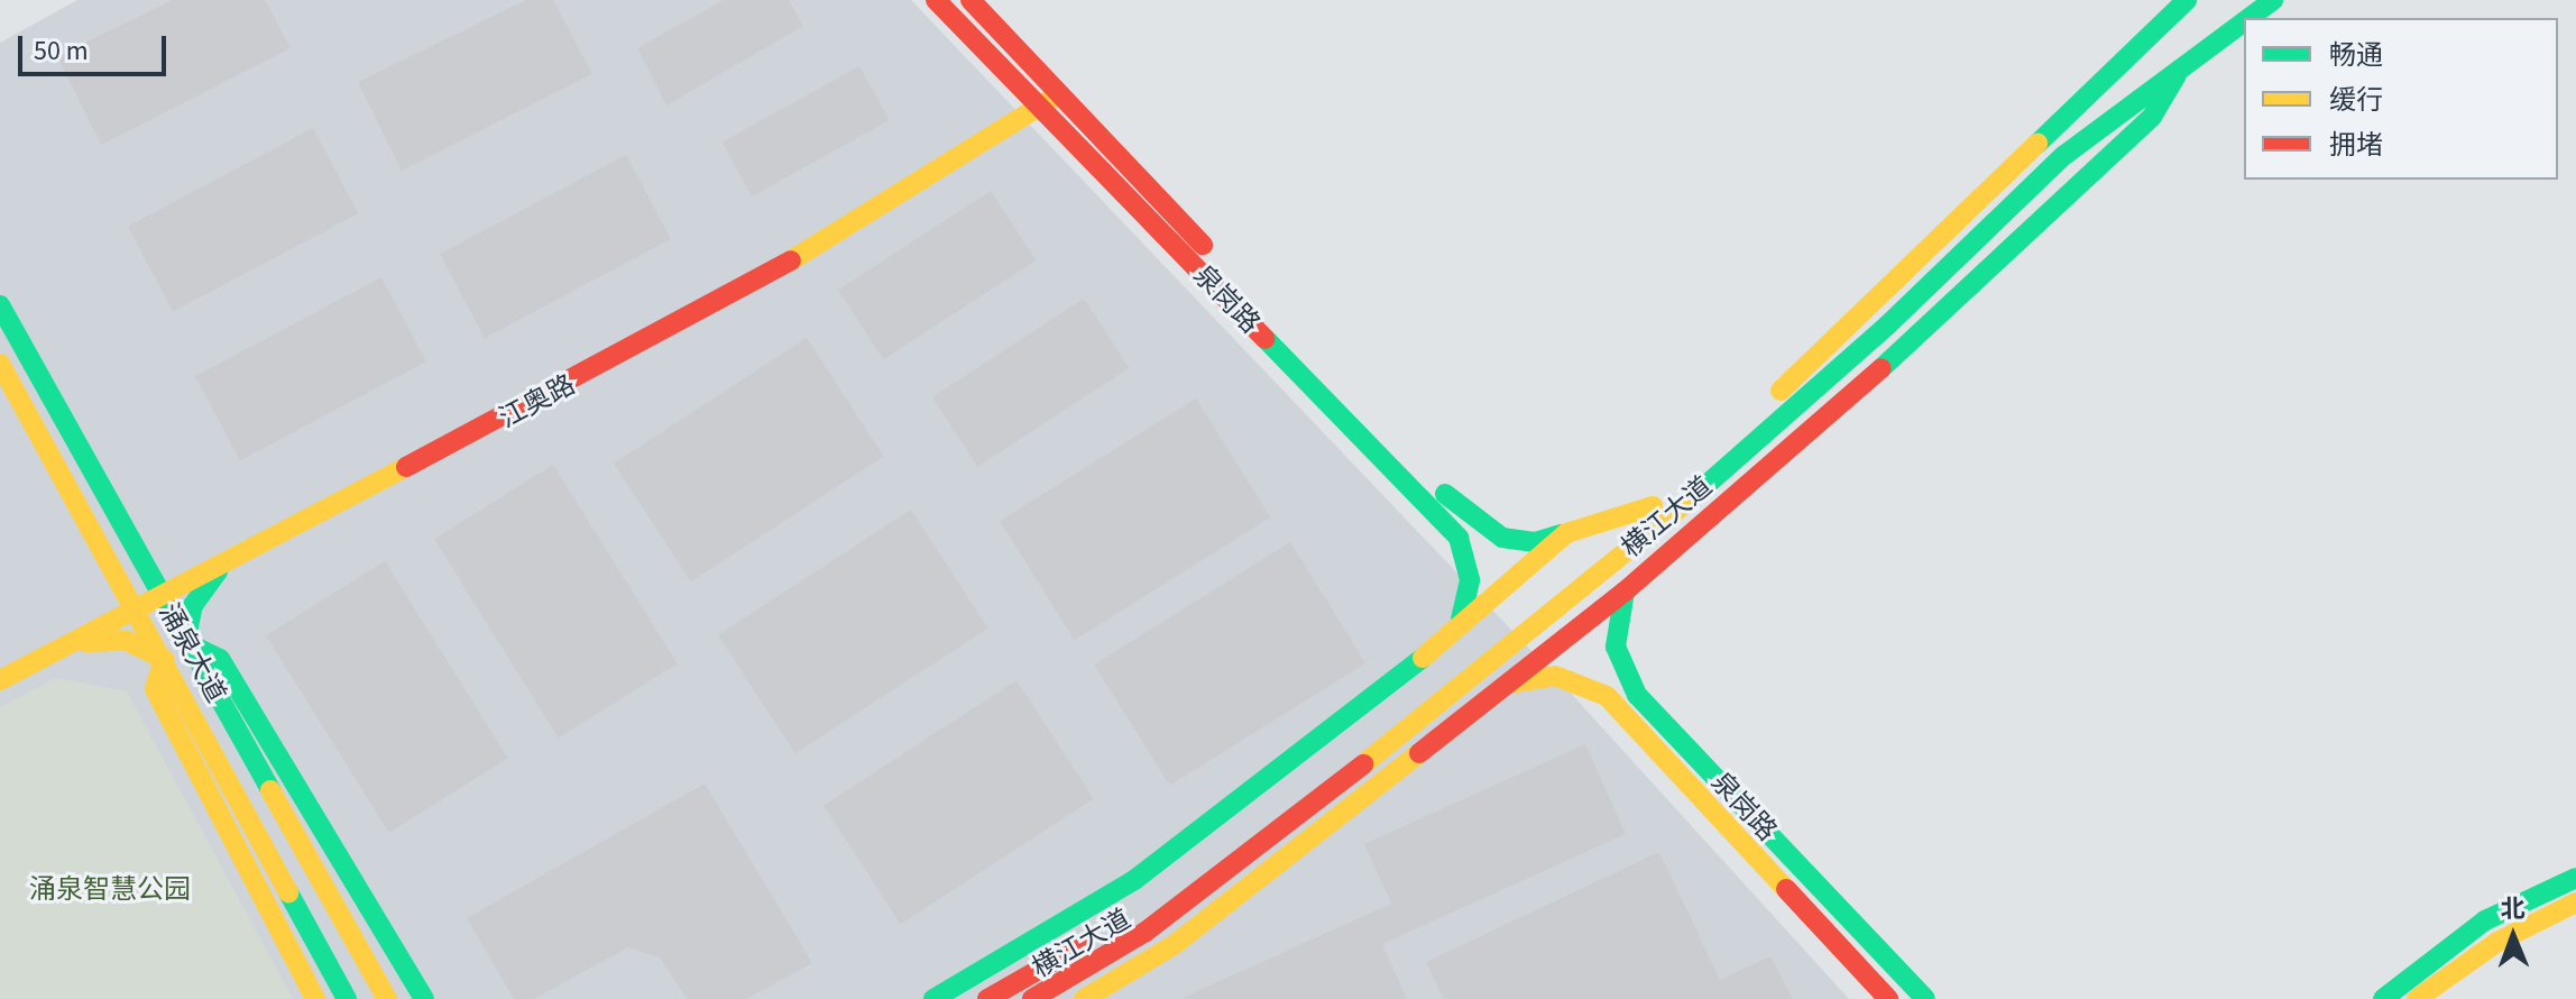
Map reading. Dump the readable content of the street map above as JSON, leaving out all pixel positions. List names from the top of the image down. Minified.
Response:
{"streets":{"street":["泉岗路","江奥路","横江大道","涌泉大道"]},"crossings":[["泉岗路","江奥路"],["江奥路","涌泉大道"]],"parks":["涌泉智慧公园"],"legend":["畅通","缓行","拥堵"],"scale_bar":"50 m","north":"top"}
